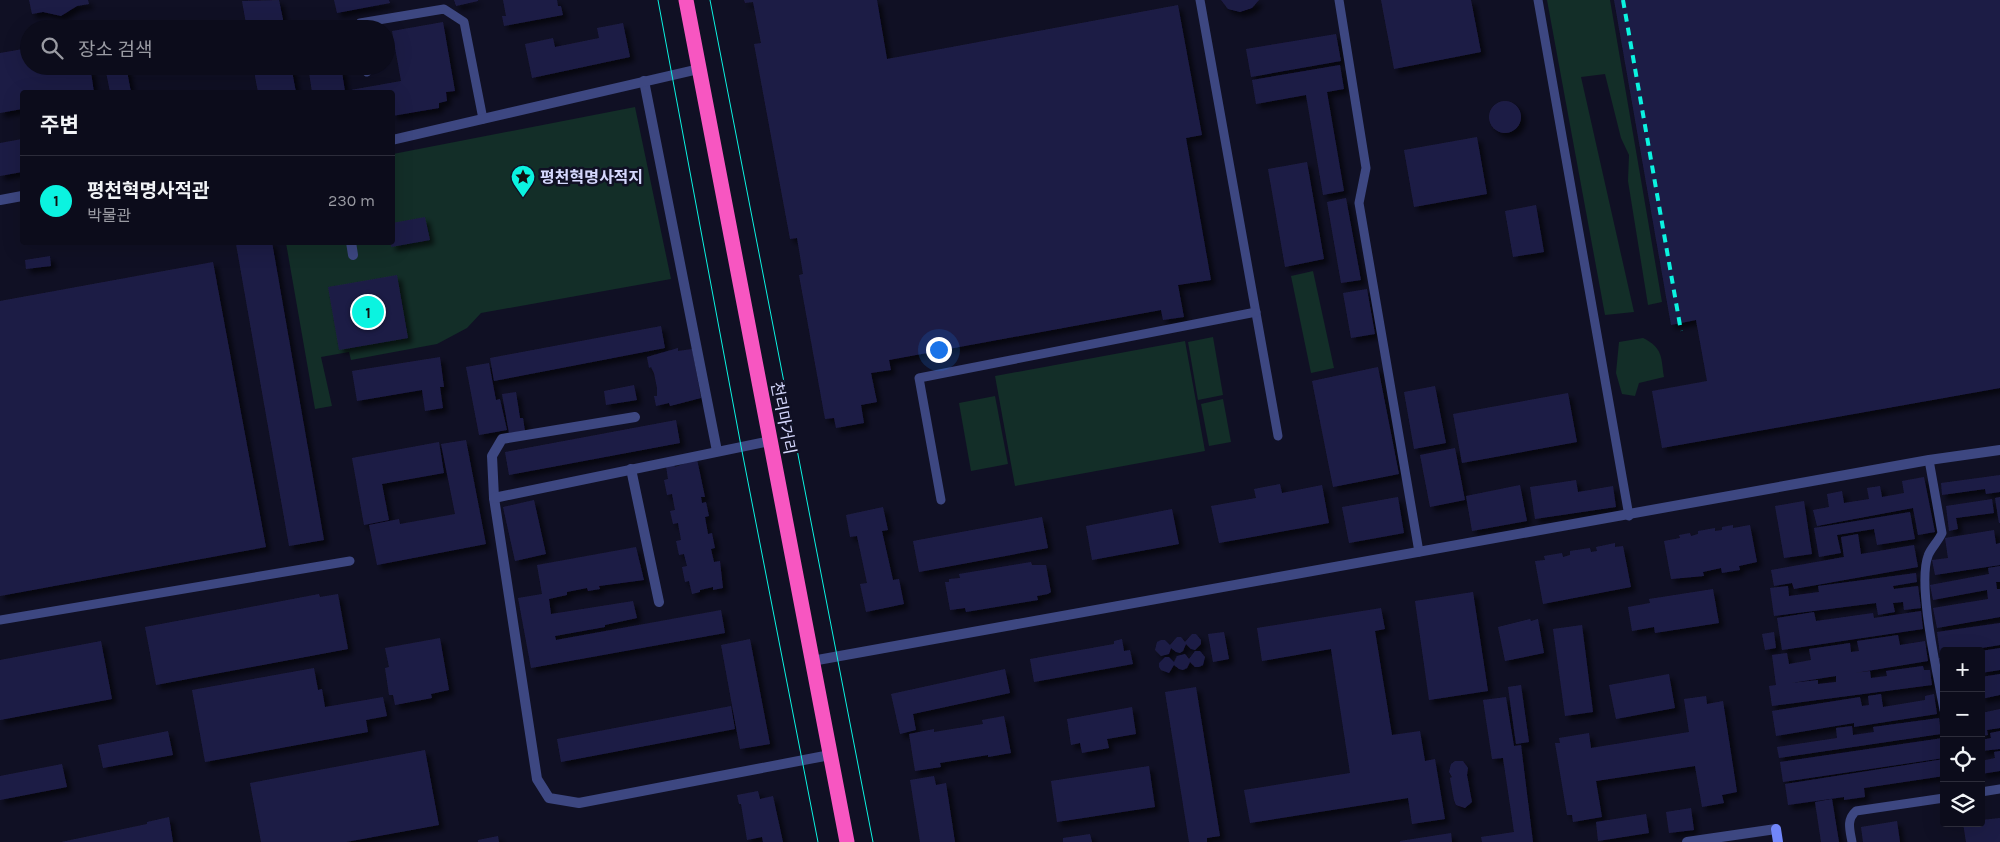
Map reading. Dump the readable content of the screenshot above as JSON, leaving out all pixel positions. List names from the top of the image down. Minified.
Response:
{"streets":{"highway":["천리마거리"]},"places":{"place":["평천혁명사적지"]},"page":{"search":"장소 검색","heading":"주변","list":[{"mark":"1","name":"평천혁명사적관","note":"박물관","value":"230 m"}],"pins":"1","map_buttons":["+","−"]}}
